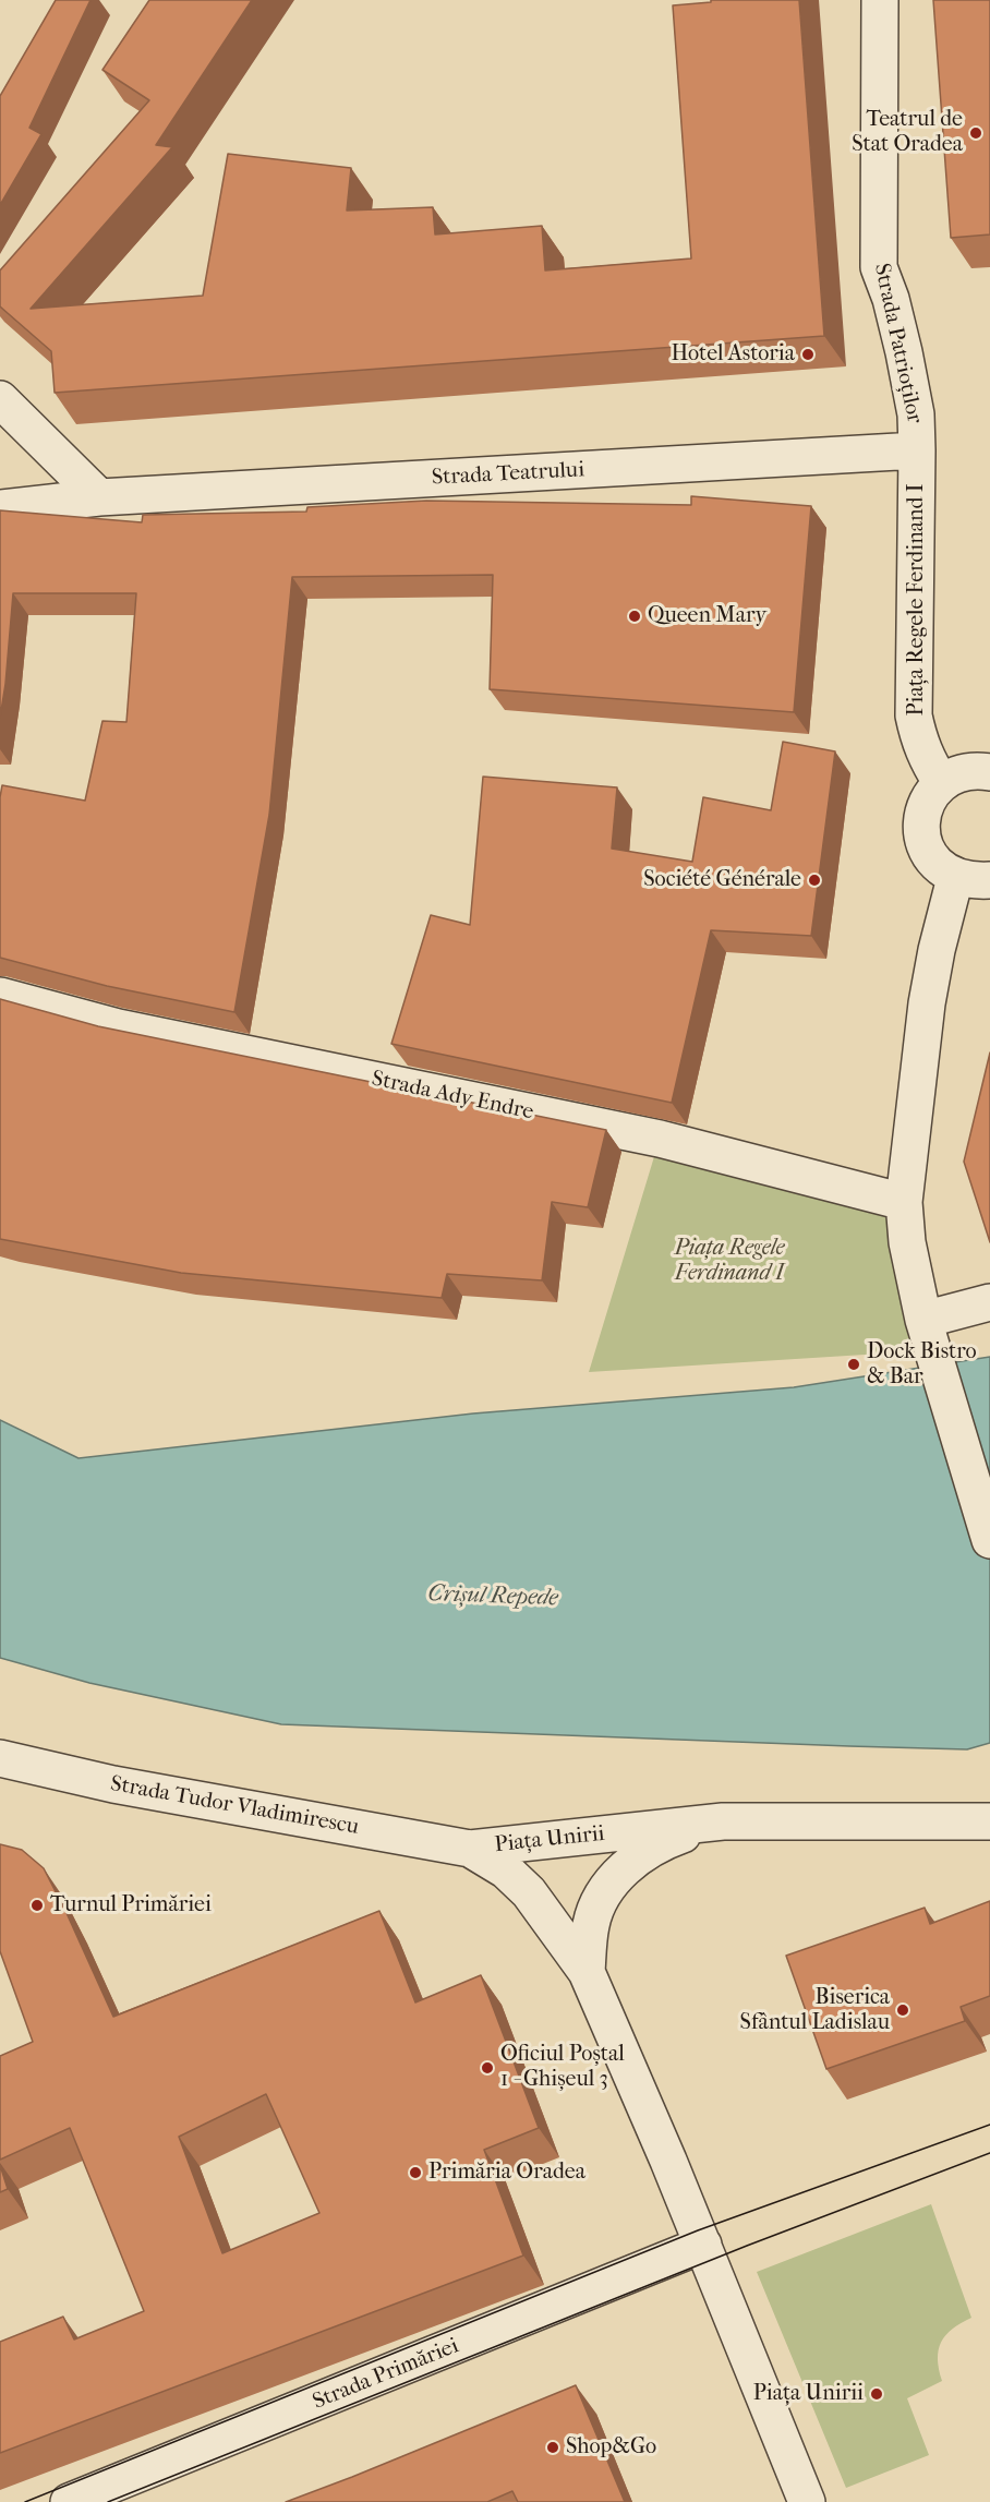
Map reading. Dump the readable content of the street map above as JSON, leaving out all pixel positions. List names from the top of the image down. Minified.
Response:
{"streets":{"street":["Strada Patrioților","Strada Teatrului","Piața Regele Ferdinand I","Strada Ady Endre","Strada Tudor Vladimirescu","Piața Unirii","Strada Primăriei"]},"crossings":[["Strada Patrioților","Strada Teatrului"],["Strada Patrioților","Piața Regele Ferdinand I"],["Strada Teatrului","Piața Regele Ferdinand I"],["Strada Tudor Vladimirescu","Piața Unirii"],["Piața Unirii","Strada Primăriei"]],"water":["Crișul Repede"],"parks":["Piața Regele Ferdinand I"],"places":["Teatrul de Stat Oradea","Hotel Astoria","Queen Mary","Société Générale","Dock Bistro & Bar","Turnul Primăriei","Biserica Sfântul Ladislau","Oficiul Poștal 1 - Ghișeul 3","Primăria Oradea","Piața Unirii","Shop&Go"]}
